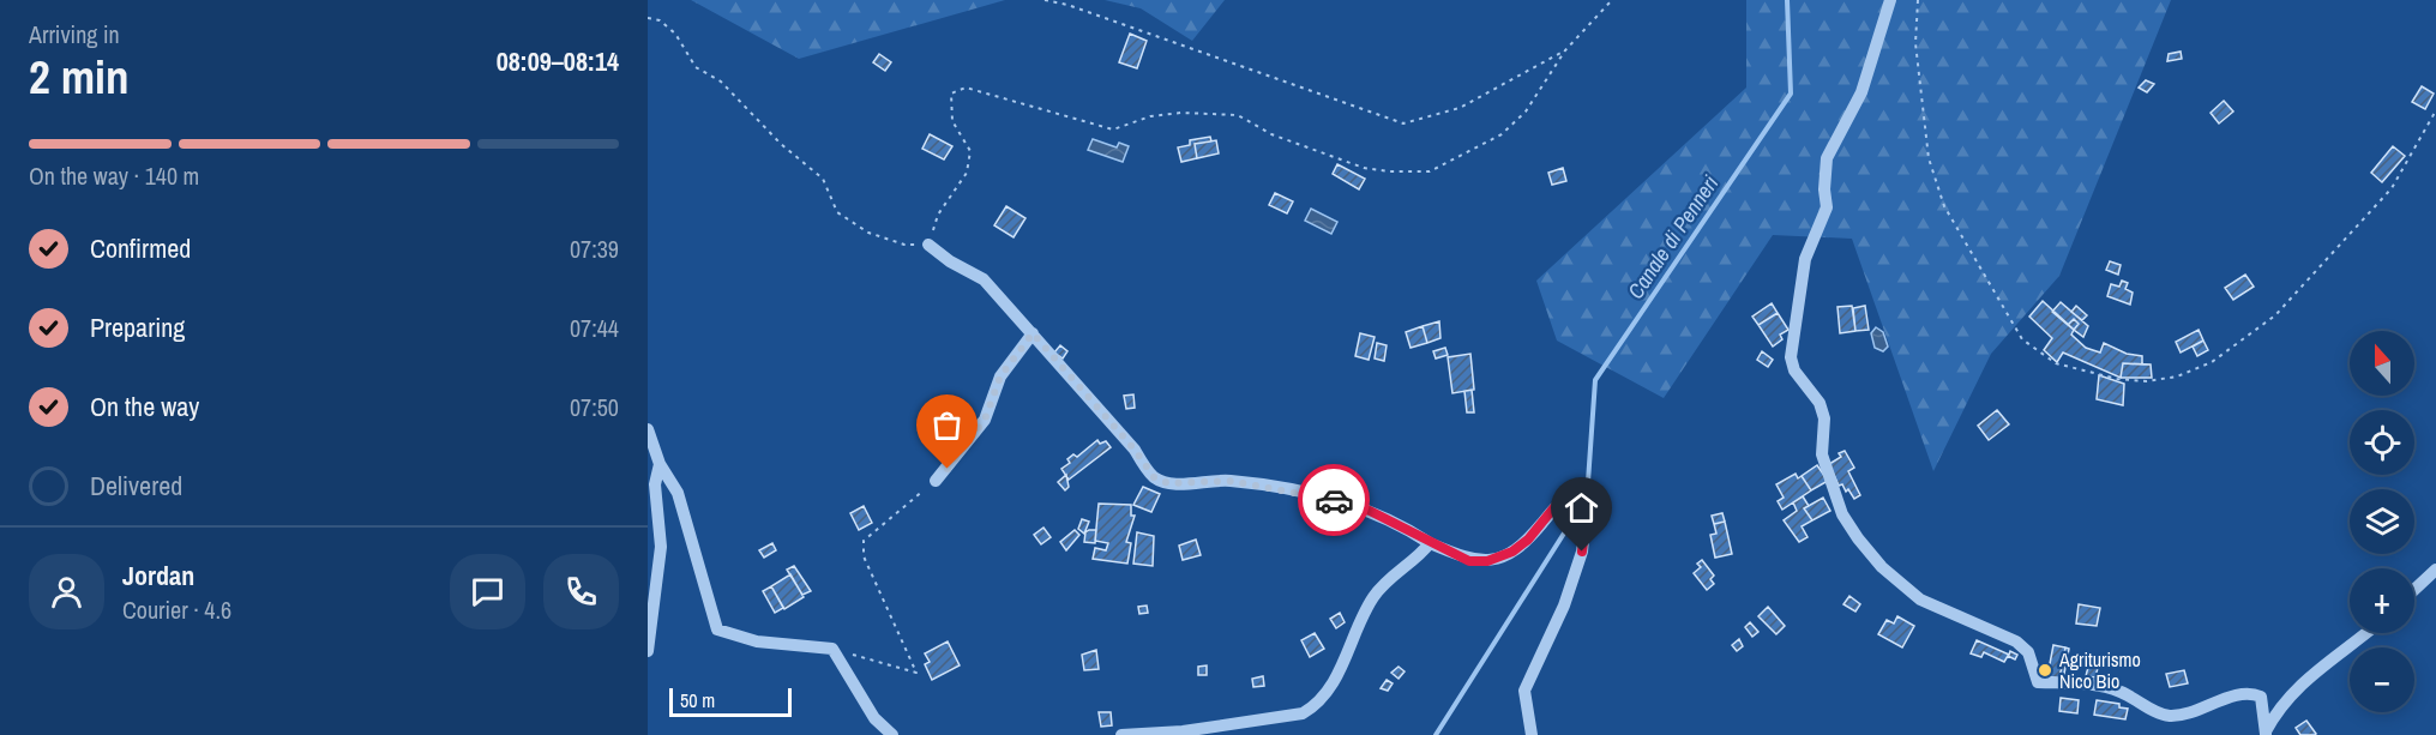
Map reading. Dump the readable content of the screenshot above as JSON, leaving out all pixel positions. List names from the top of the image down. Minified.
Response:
{"water":["Canale di Penneri"],"places":["Agriturismo Nico Bio"],"scale_bar":"50 m","north":"top","page":{"heading":["2 min","Arriving in","08:09–08:14"],"panel":["Jordan","Courier · 4.6"],"bar":"On the way · 140 m","list":[["Confirmed","07:39"],["Preparing","07:44"],["On the way","07:50"],"Delivered"],"map_buttons":["+","−"],"scale":"50 m"}}
